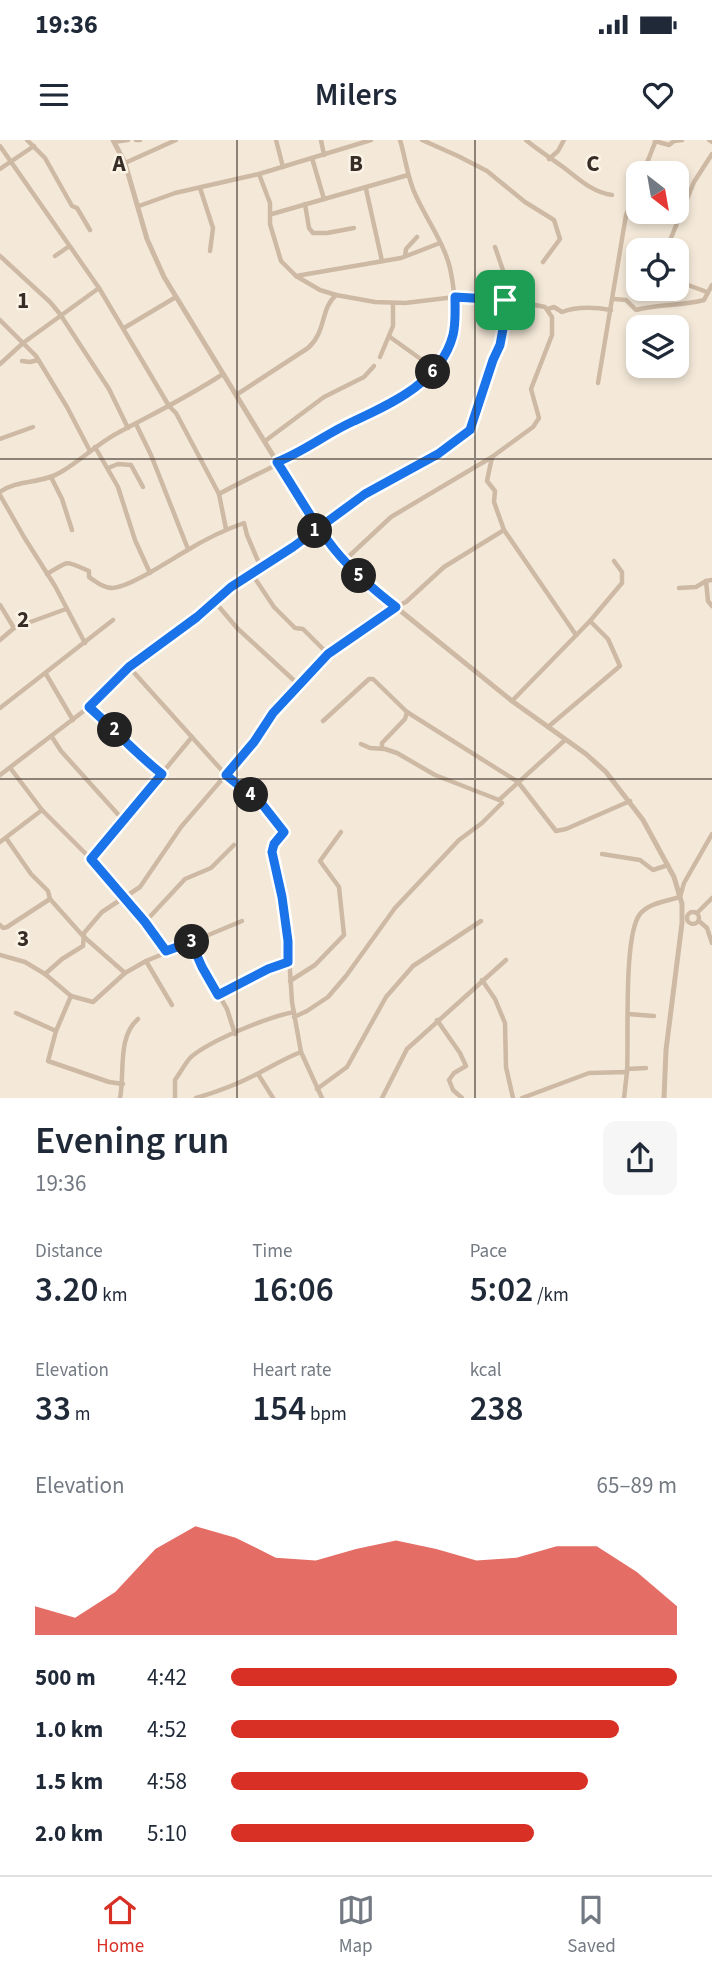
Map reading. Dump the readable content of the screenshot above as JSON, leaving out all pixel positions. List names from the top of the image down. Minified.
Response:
{"north":"bottom right","page":{"status":"19:36","header":"Milers","pins":["6","1","5","2","4","3"],"heading":["Evening run","19:36"],"stats":[["Distance","3.20 km"],["Time","16:06"],["Pace","5:02 /km"],["Elevation","33 m"],["Heart rate","154 bpm"],["kcal","238"]],"chart":["Elevation","65–89 m"],"list":[{"name":"500 m","note":"4:42"},{"name":"1.0 km","note":"4:52"},{"name":"1.5 km","note":"4:58"},{"name":"2.0 km","note":"5:10"}],"tabs":["Home","Map","Saved"]},"grid":{"columns":["A","B","C"],"rows":["1","2","3"]}}
